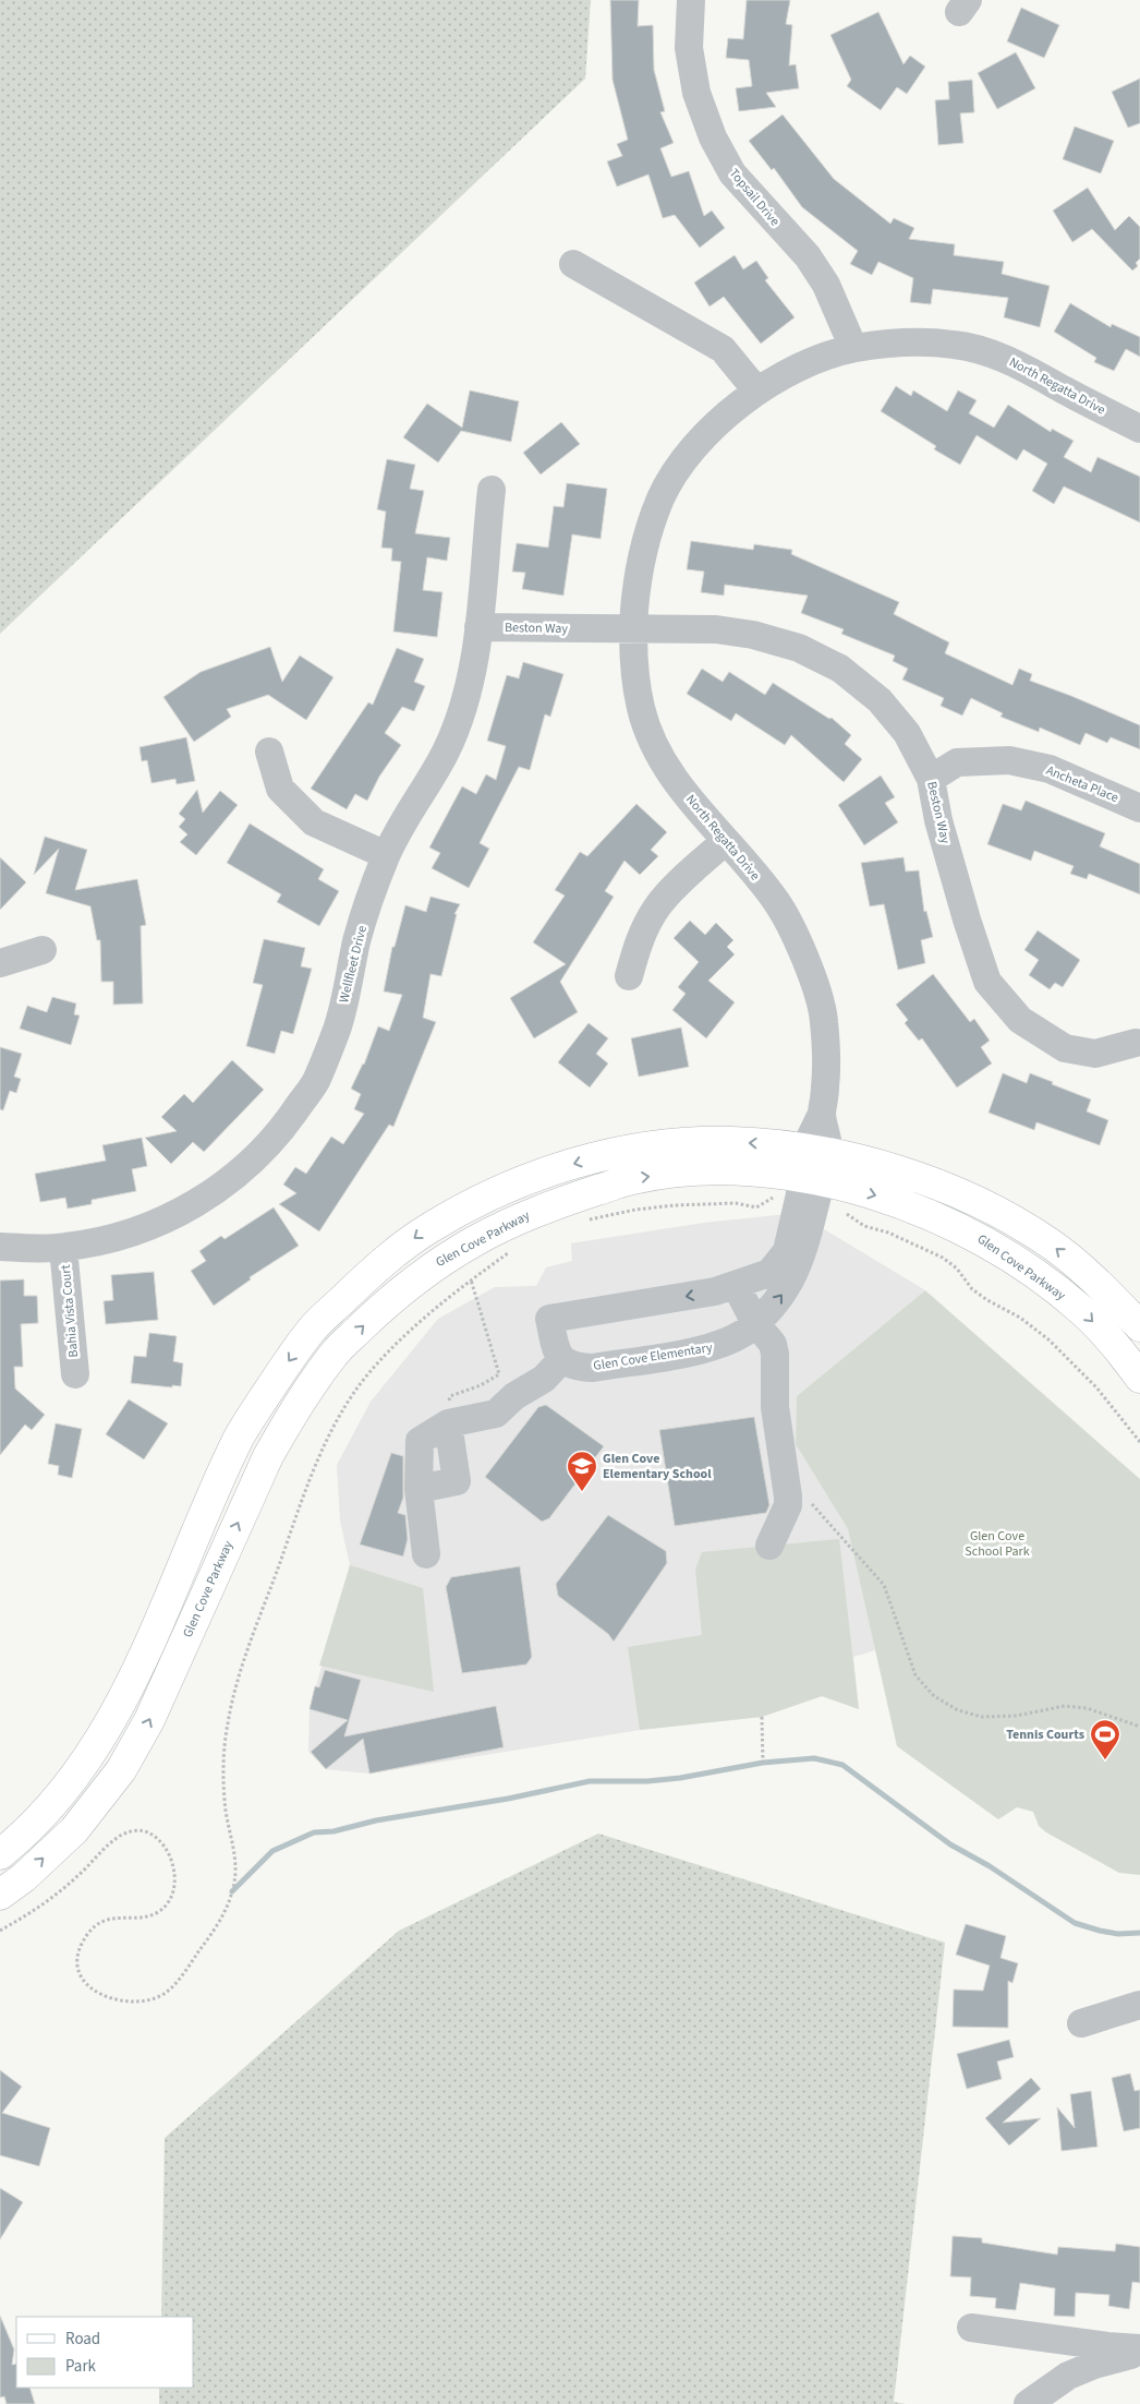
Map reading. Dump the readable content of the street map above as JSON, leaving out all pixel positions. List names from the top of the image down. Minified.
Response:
{"streets":{"main road":["Glen Cove Parkway"],"street":["Topsail Drive","North Regatta Drive","Beston Way","Ancheta Place","Wellfleet Drive","Bahia Vista Court","Glen Cove Elementary"]},"crossings":[["Topsail Drive","North Regatta Drive"],["North Regatta Drive","Beston Way"],["North Regatta Drive","Glen Cove Parkway"],["North Regatta Drive","Glen Cove Elementary"],["Beston Way","Ancheta Place"],["Beston Way","Wellfleet Drive"],["Wellfleet Drive","Bahia Vista Court"],["Glen Cove Parkway","Glen Cove Elementary"]],"parks":["Glen Cove School Park"],"places":{"school or university":["Glen Cove Elementary School"],"sports":["Tennis Courts"]},"legend":["Road","Park"]}
